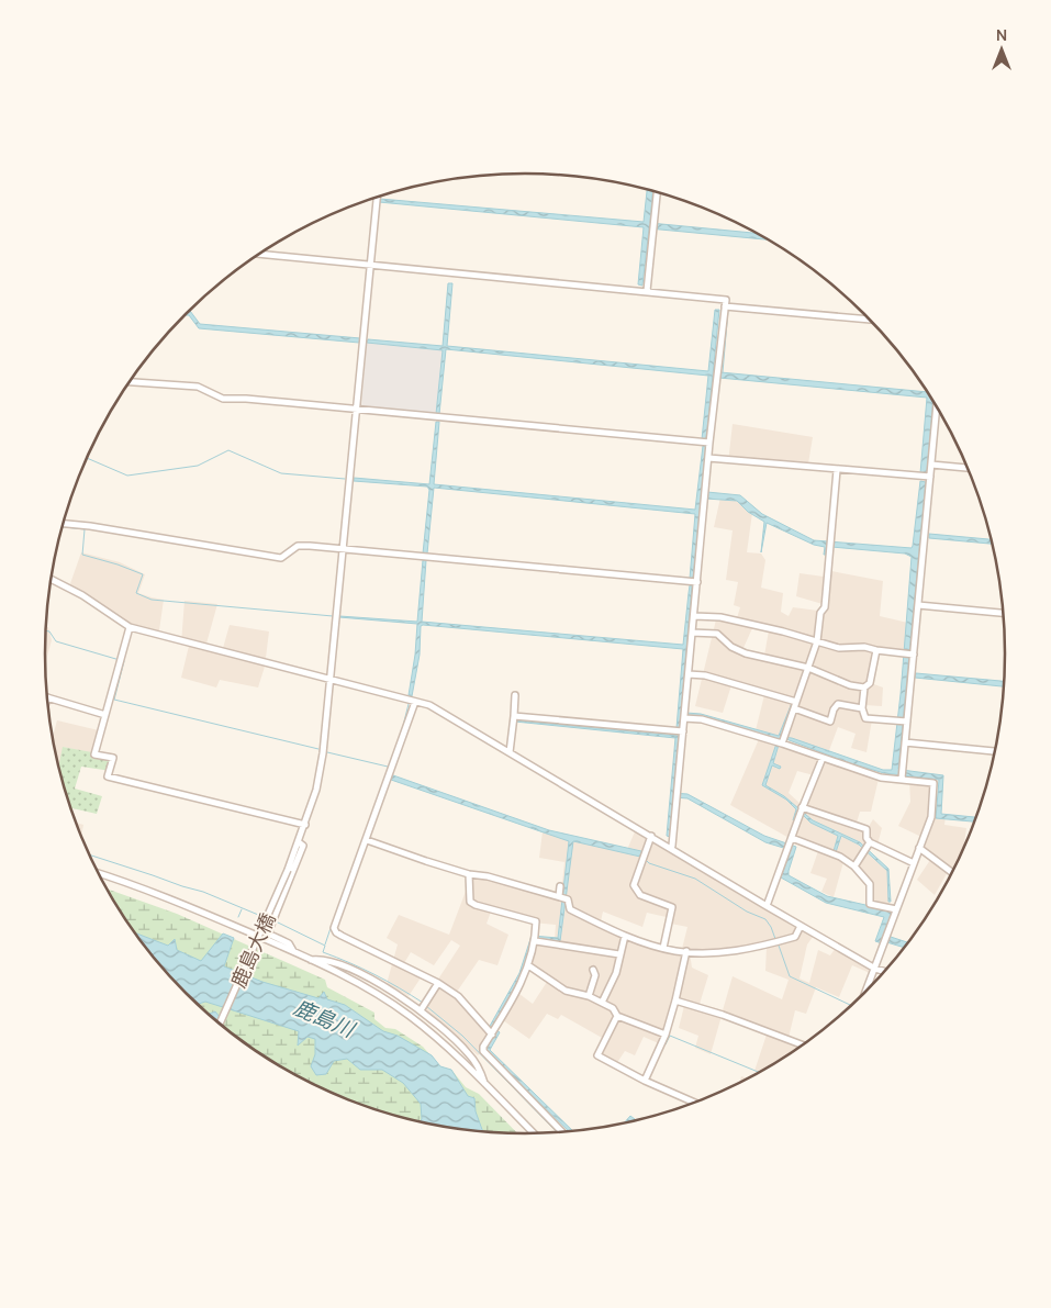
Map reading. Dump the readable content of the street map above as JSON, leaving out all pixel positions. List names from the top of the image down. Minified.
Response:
{"streets":{"street":["鹿島大橋"]},"water":["鹿島川"],"north":"top"}
